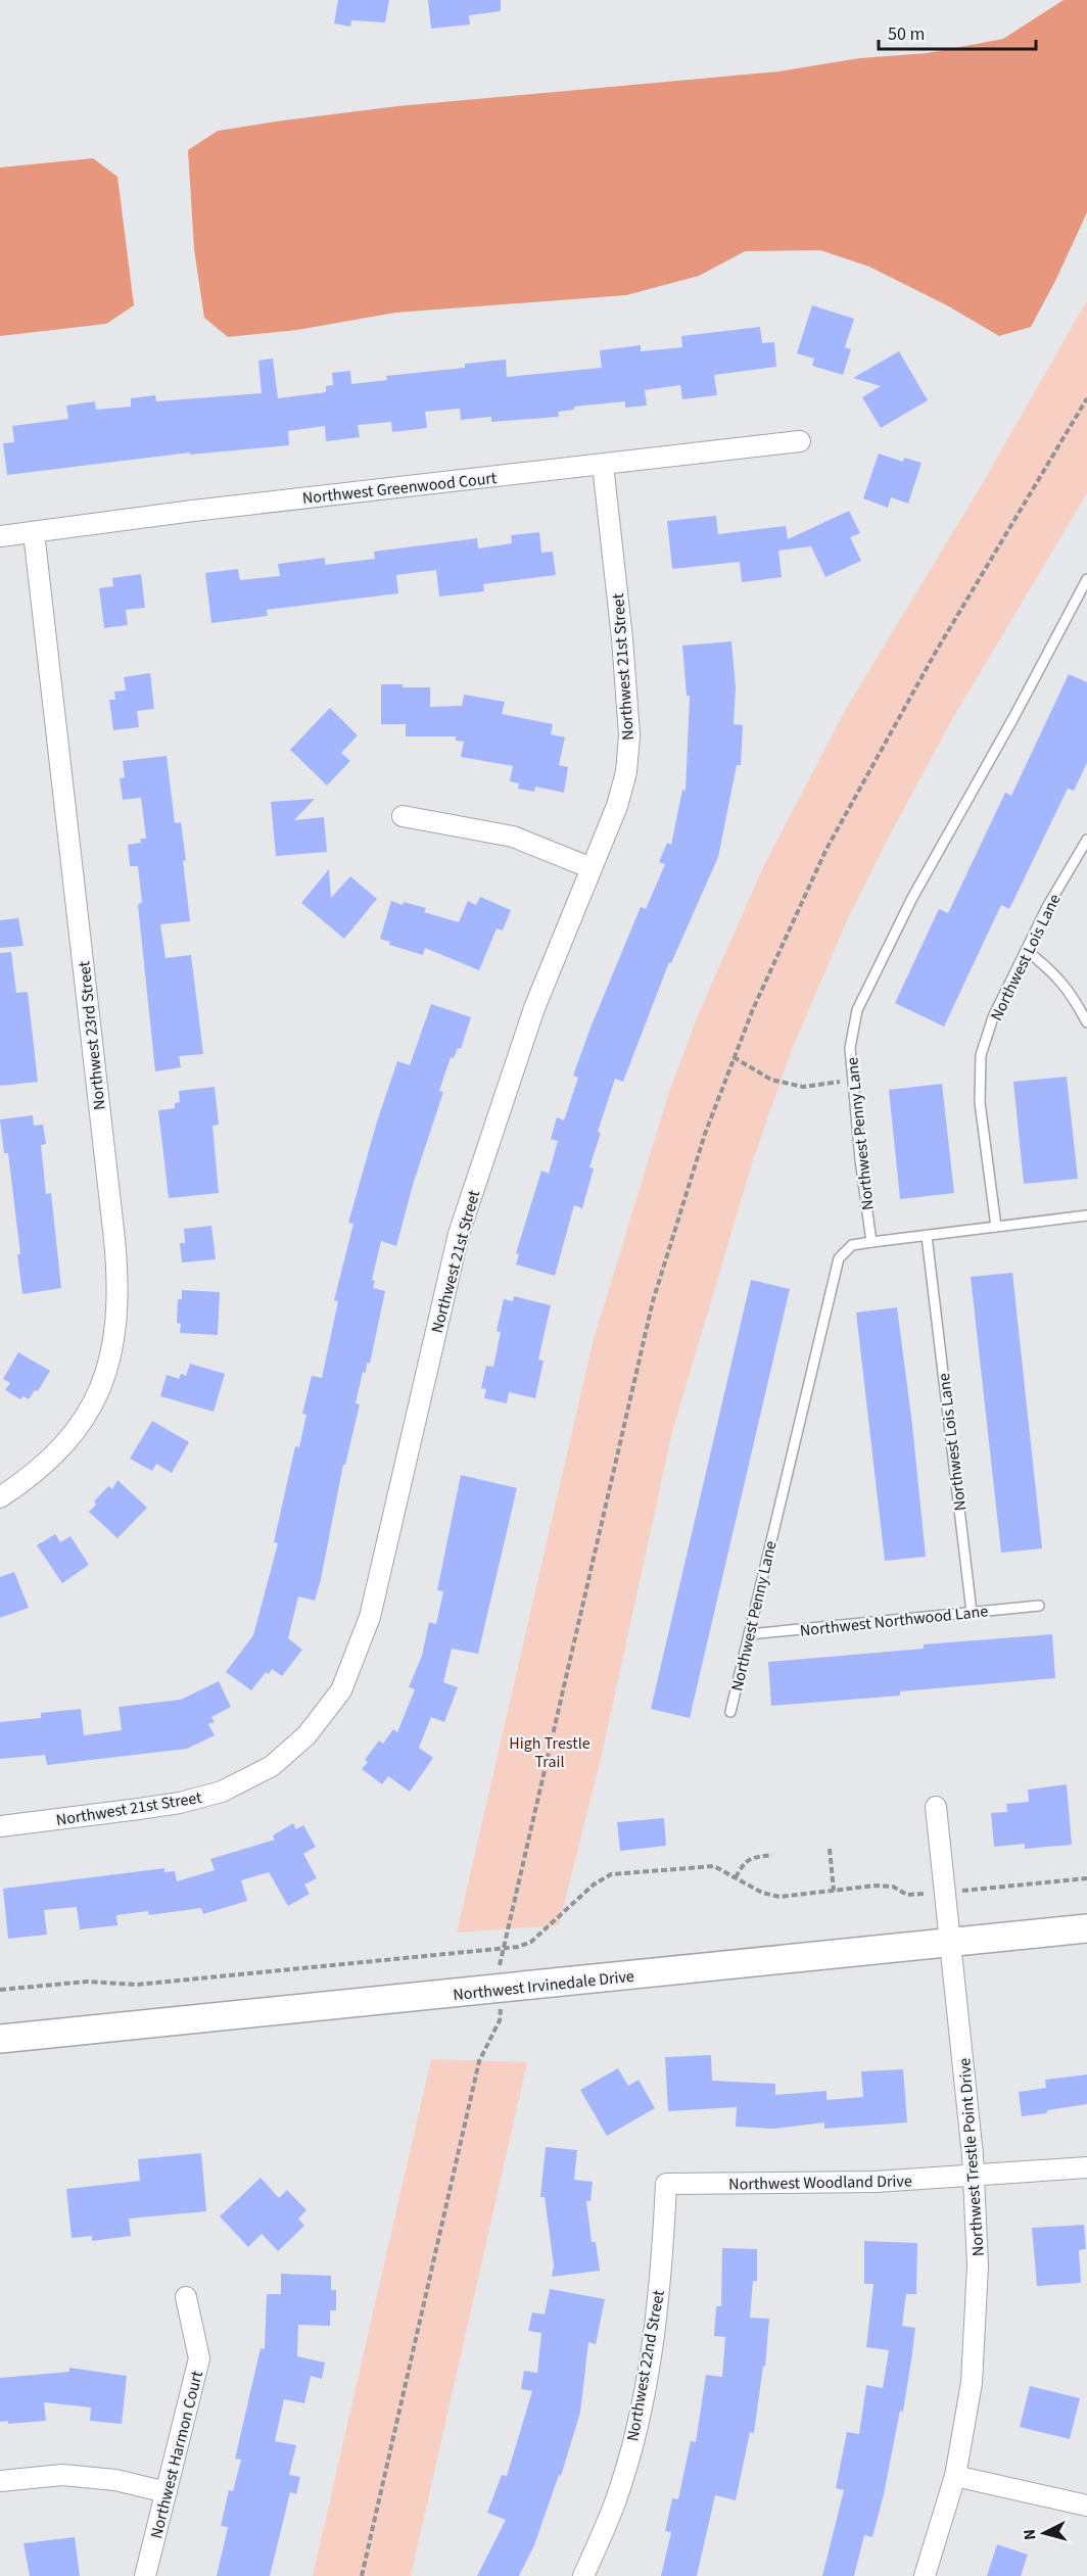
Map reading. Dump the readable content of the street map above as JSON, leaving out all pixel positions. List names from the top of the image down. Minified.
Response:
{"streets":{"main road":["Northwest Irvinedale Drive"],"street":["Northwest Greenwood Court","Northwest 21st Street","Northwest 23rd Street","Northwest Trestle Point Drive","Northwest Woodland Drive","Northwest 22nd Street","Northwest Harmon Court"],"lane":["Northwest Lois Lane","Northwest Penny Lane","Northwest Northwood Lane"]},"crossings":[["Northwest Greenwood Court","Northwest 21st Street"],["Northwest Greenwood Court","Northwest 23rd Street"],["Northwest Lois Lane","Northwest Northwood Lane"],["Northwest Penny Lane","Northwest Northwood Lane"],["Northwest Irvinedale Drive","Northwest Trestle Point Drive"],["Northwest Trestle Point Drive","Northwest Woodland Drive"],["Northwest Woodland Drive","Northwest 22nd Street"]],"parks":["High Trestle Trail"],"scale_bar":"50 m","north":"left"}
